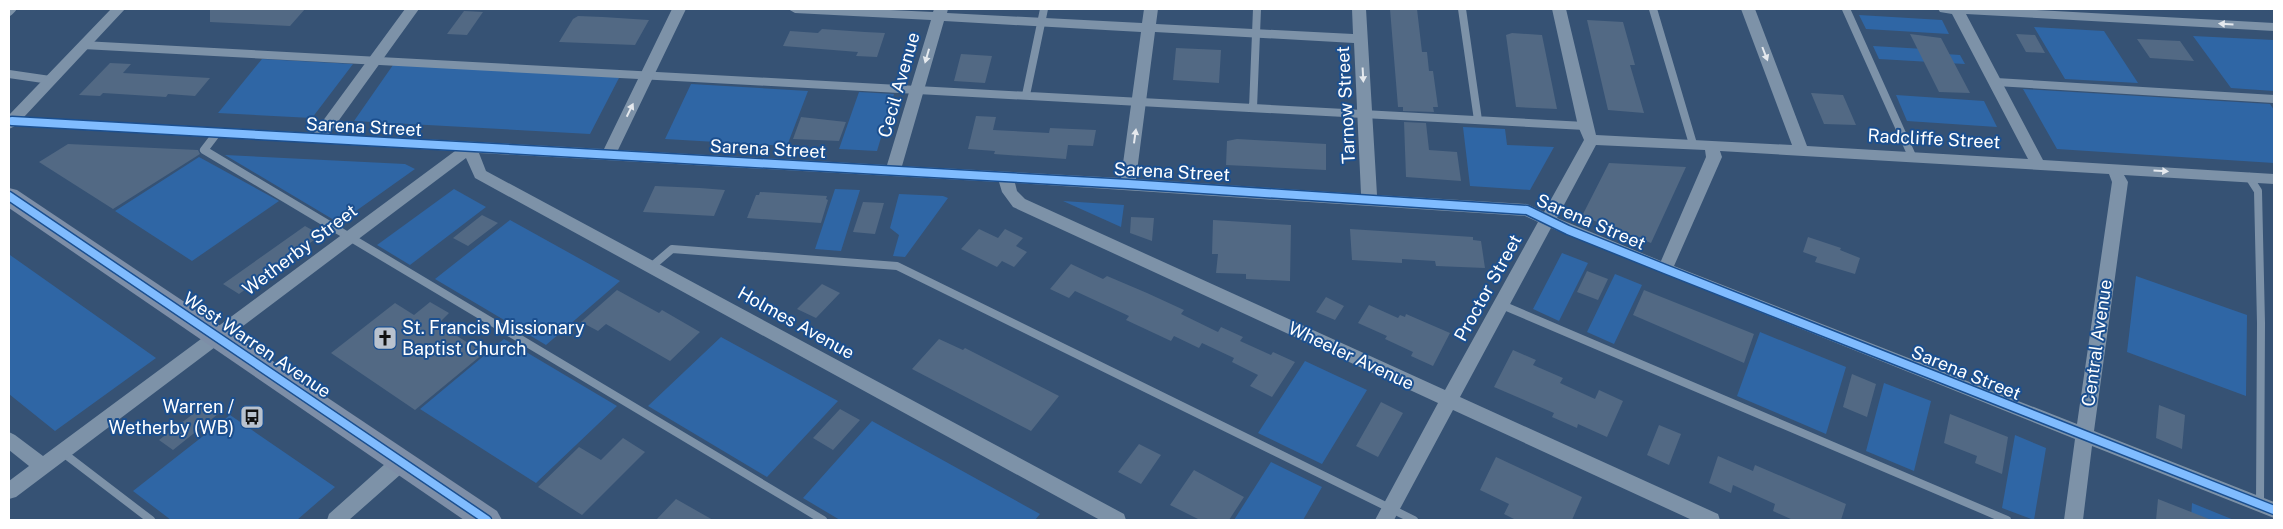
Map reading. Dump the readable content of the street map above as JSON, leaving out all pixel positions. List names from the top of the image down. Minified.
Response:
{"streets":{"main road":["West Warren Avenue"],"street":["Cecil Avenue","Tarnow Street","Sarena Street","Radcliffe Street","Wetherby Street","Proctor Street","Holmes Avenue","Central Avenue","Wheeler Avenue"]},"crossings":[["Cecil Avenue","Sarena Street"],["Tarnow Street","Sarena Street"],["Sarena Street","Wetherby Street"],["Sarena Street","Proctor Street"],["Sarena Street","Holmes Avenue"],["Sarena Street","Central Avenue"],["Sarena Street","Wheeler Avenue"],["Radcliffe Street","Proctor Street"],["Radcliffe Street","Central Avenue"],["Wetherby Street","Holmes Avenue"],["Wetherby Street","West Warren Avenue"],["Proctor Street","Wheeler Avenue"]],"one_way":["Cecil Avenue","Tarnow Street"],"places":{"church":["St. Francis Missionary Baptist Church"],"bus stop":["Warren / Wetherby (WB)"]}}
